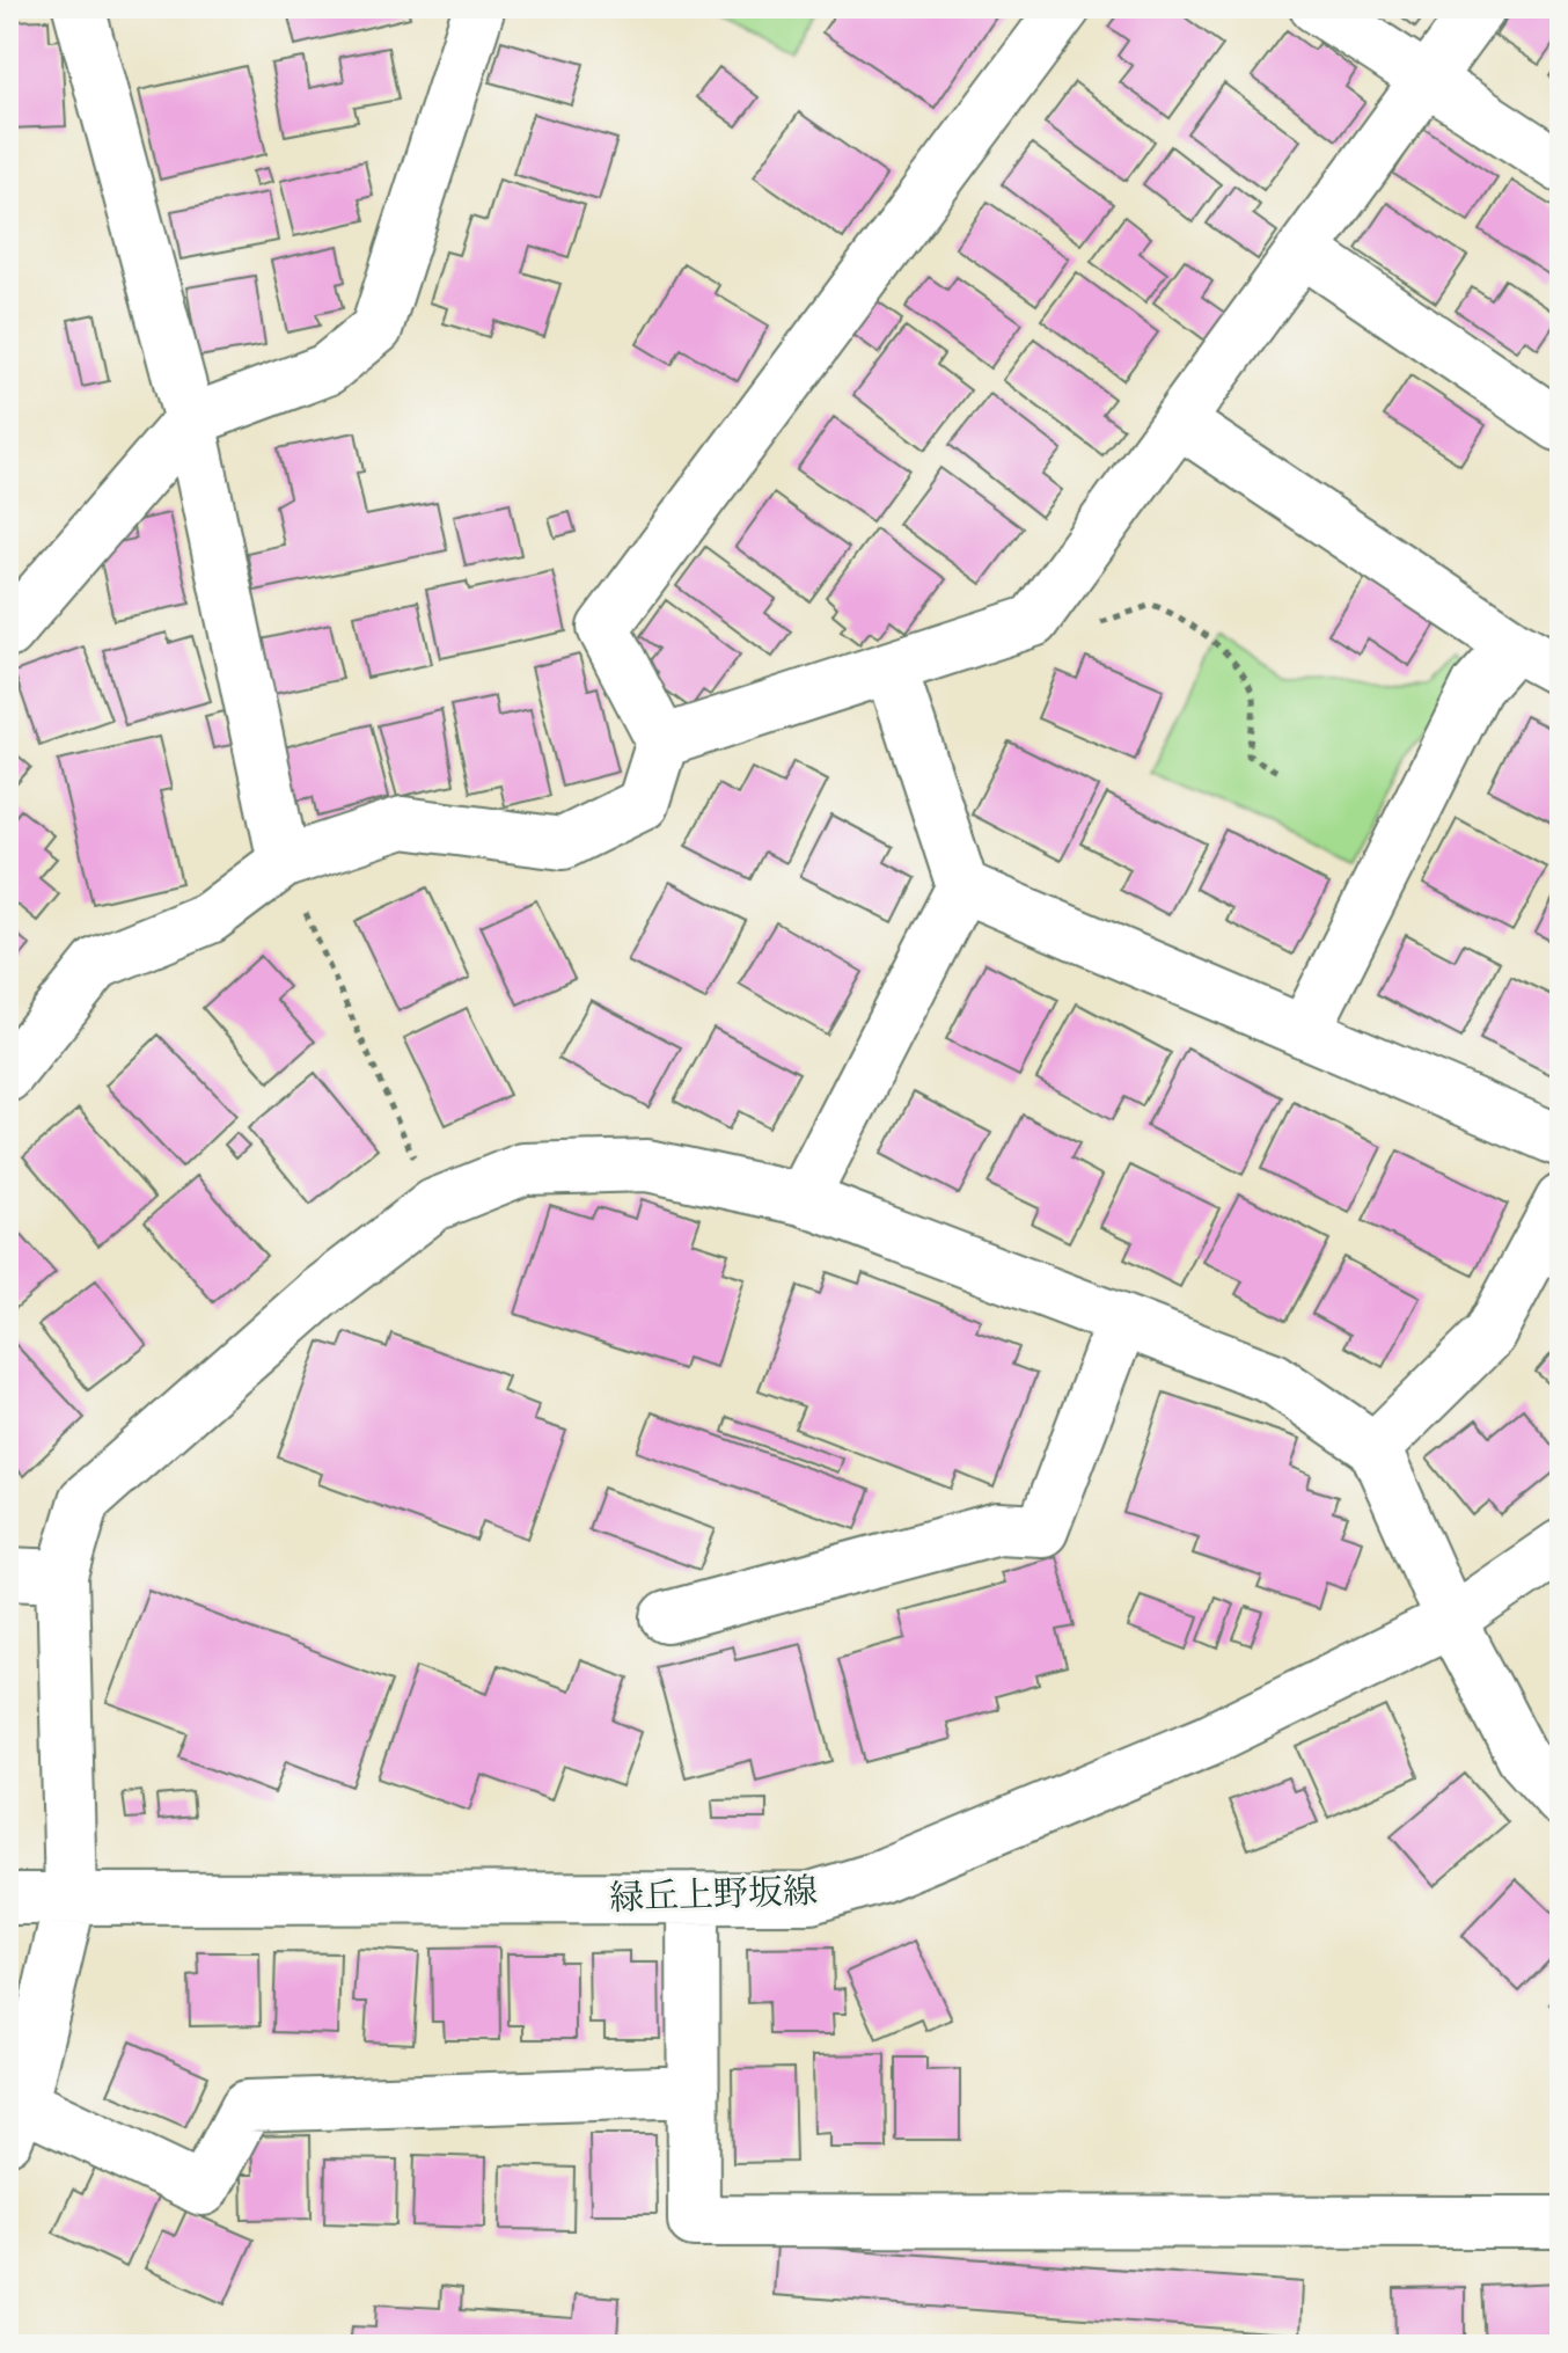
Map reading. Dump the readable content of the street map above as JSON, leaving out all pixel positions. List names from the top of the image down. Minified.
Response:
{"streets":{"street":["緑丘上野坂線"]}}
